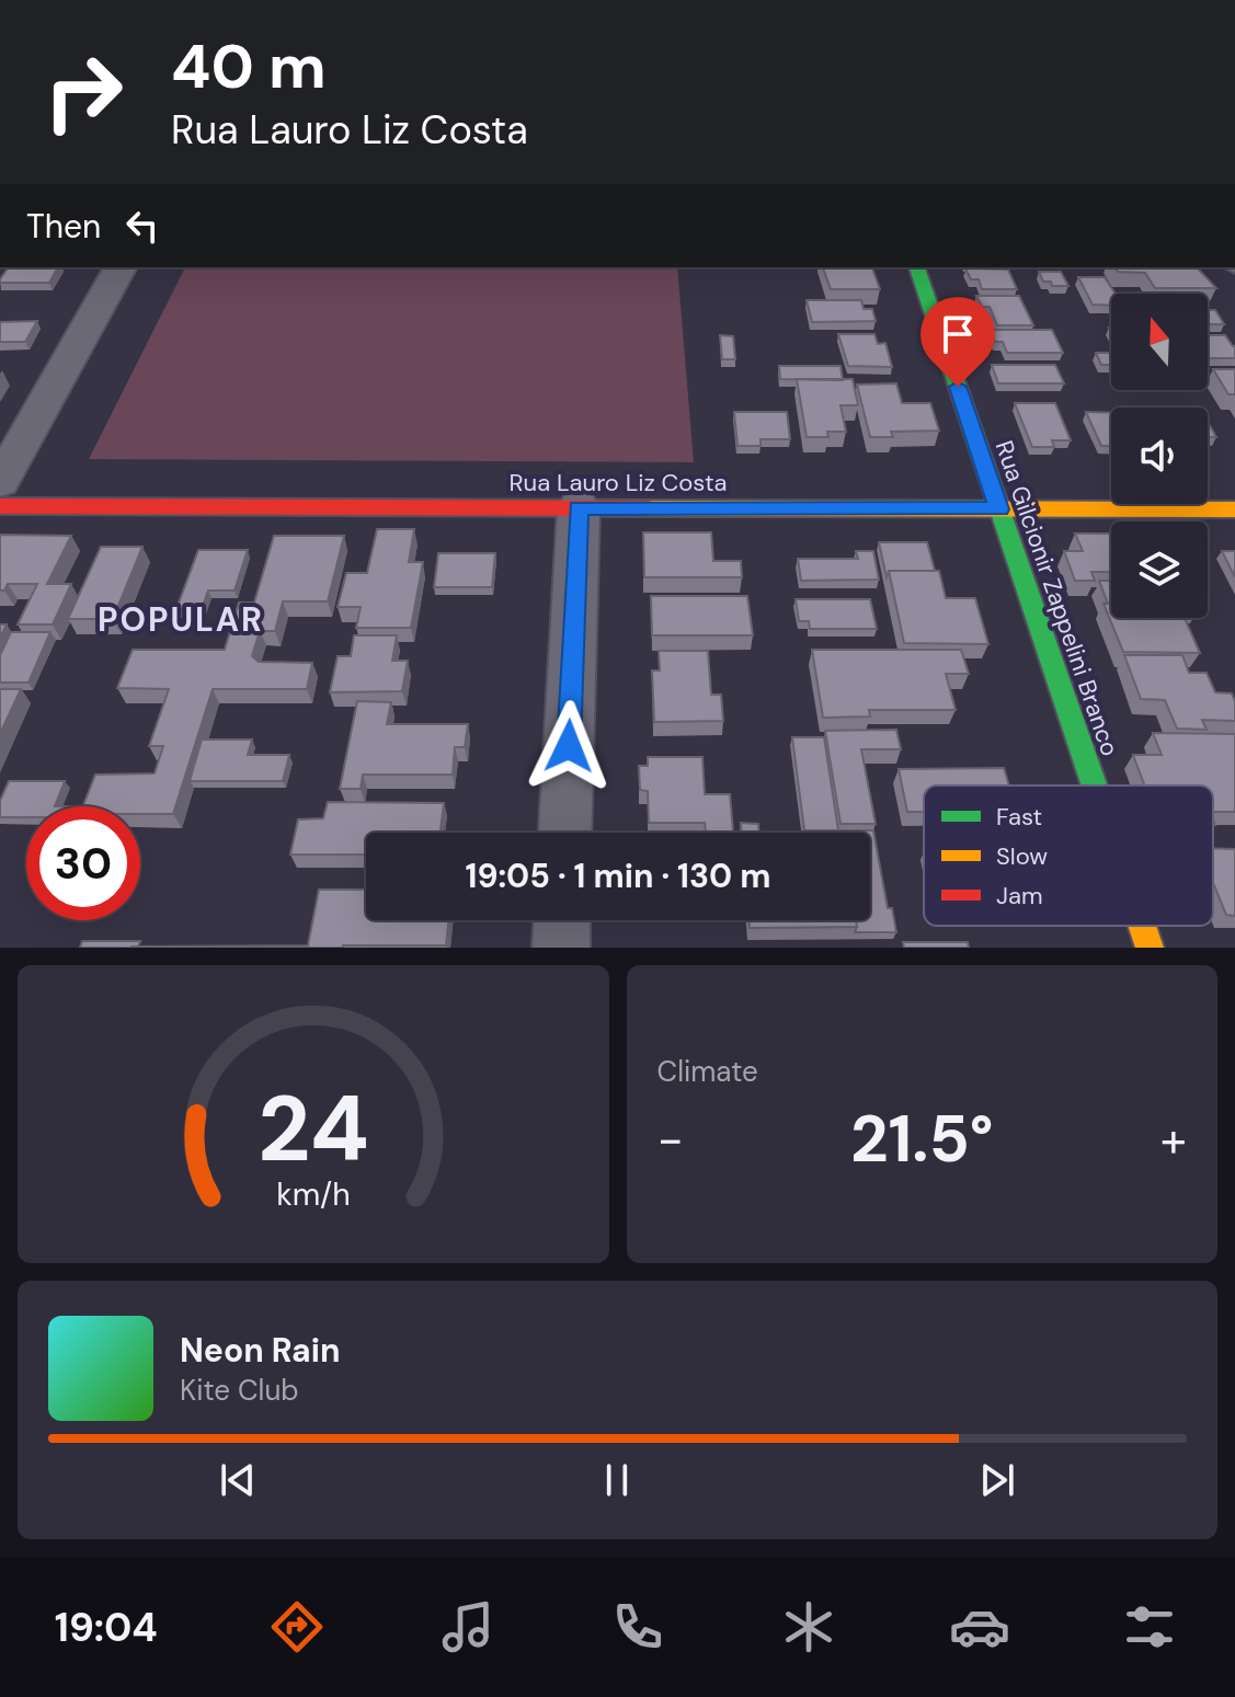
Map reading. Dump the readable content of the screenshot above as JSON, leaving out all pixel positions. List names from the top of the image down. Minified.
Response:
{"streets":{"street":["Rua Lauro Liz Costa","Rua Gilcionir Zappelini Branco"]},"crossings":[["Rua Lauro Liz Costa","Rua Gilcionir Zappelini Branco"]],"districts":["POPULAR"],"legend":["Fast","Slow","Jam"],"north":"top","page":{"turn":["40 m","Rua Lauro Liz Costa"],"then":"Then","limit":"30","trip":"19:05 · 1 min · 130 m","tile":"Climate","heat":["−","21.5°","+"],"song":["Neon Rain","Kite Club"],"tabs":"19:04","gauge":["24","km/h"]}}
